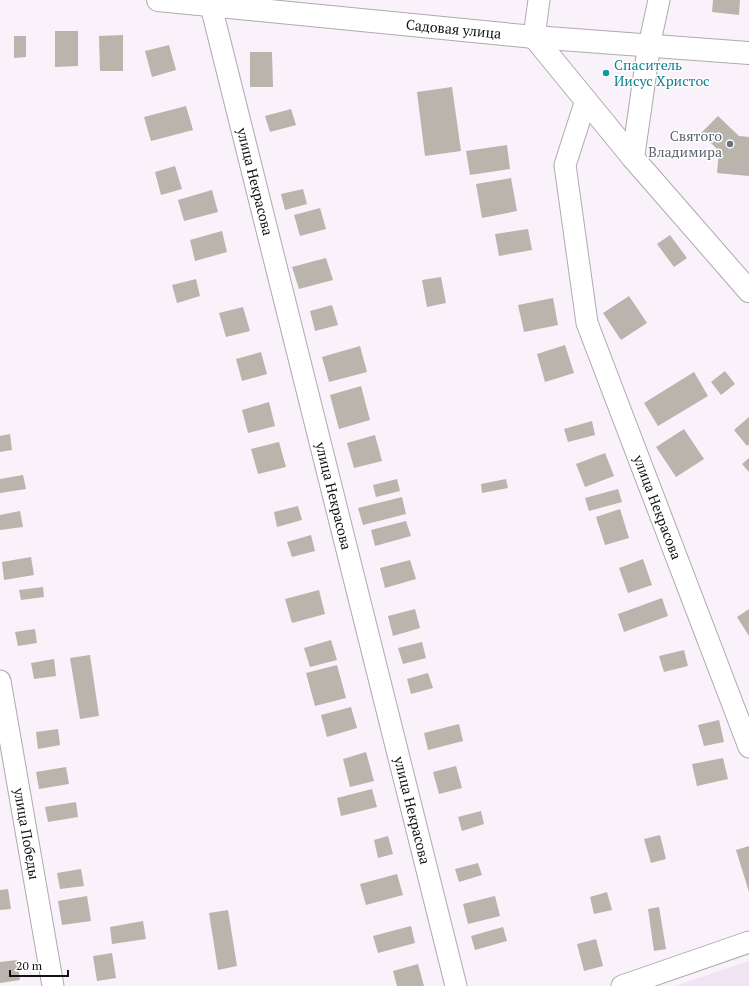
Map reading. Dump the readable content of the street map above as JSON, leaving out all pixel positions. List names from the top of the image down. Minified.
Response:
{"streets":{"street":["Садовая улица","улица Некрасова","улица Победы"]},"crossings":[["Садовая улица","улица Некрасова"]],"places":["Спаситель Иисус Христос","Святого Владимира"],"scale_bar":"20 m"}
